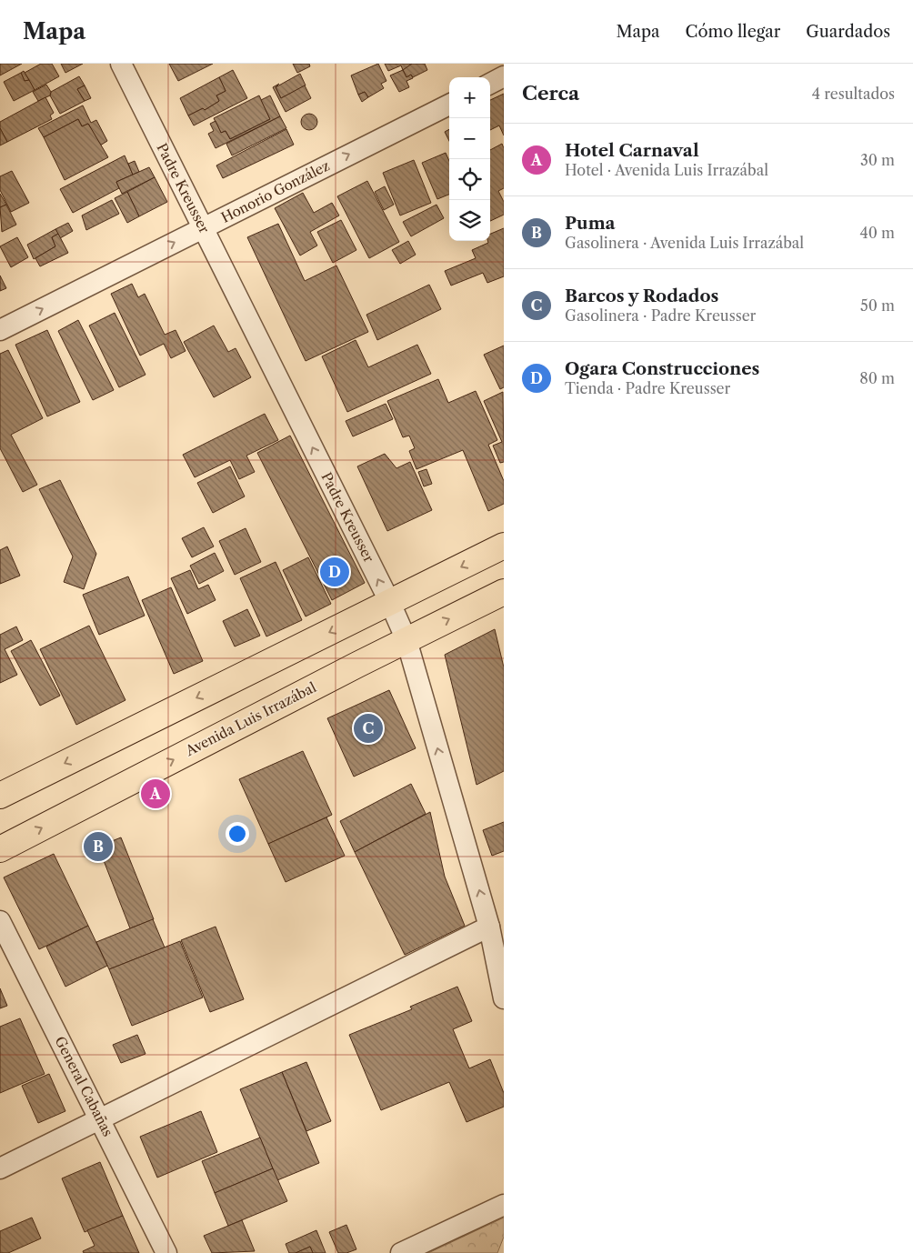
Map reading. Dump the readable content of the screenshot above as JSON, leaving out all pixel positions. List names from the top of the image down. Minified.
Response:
{"streets":{"highway":["Avenida Luis Irrazábal"],"street":["Padre Kreusser","Honorio González","General Cabañas"]},"crossings":[["Padre Kreusser","Honorio González"],["Padre Kreusser","Avenida Luis Irrazábal"]],"one_way":["Padre Kreusser","Honorio González"],"page":{"header":"Mapa","nav":["Mapa","Cómo llegar","Guardados"],"heading":["Cerca","4 resultados"],"map_buttons":["+","−"],"list":[{"mark":"A","name":"Hotel Carnaval","note":"Hotel · Avenida Luis Irrazábal","value":"30 m"},{"mark":"B","name":"Puma","note":"Gasolinera · Avenida Luis Irrazábal","value":"40 m"},{"mark":"C","name":"Barcos y Rodados","note":"Gasolinera · Padre Kreusser","value":"50 m"},{"mark":"D","name":"Ogara Construcciones","note":"Tienda · Padre Kreusser","value":"80 m"}],"pins":["D","C","A","B"]}}
